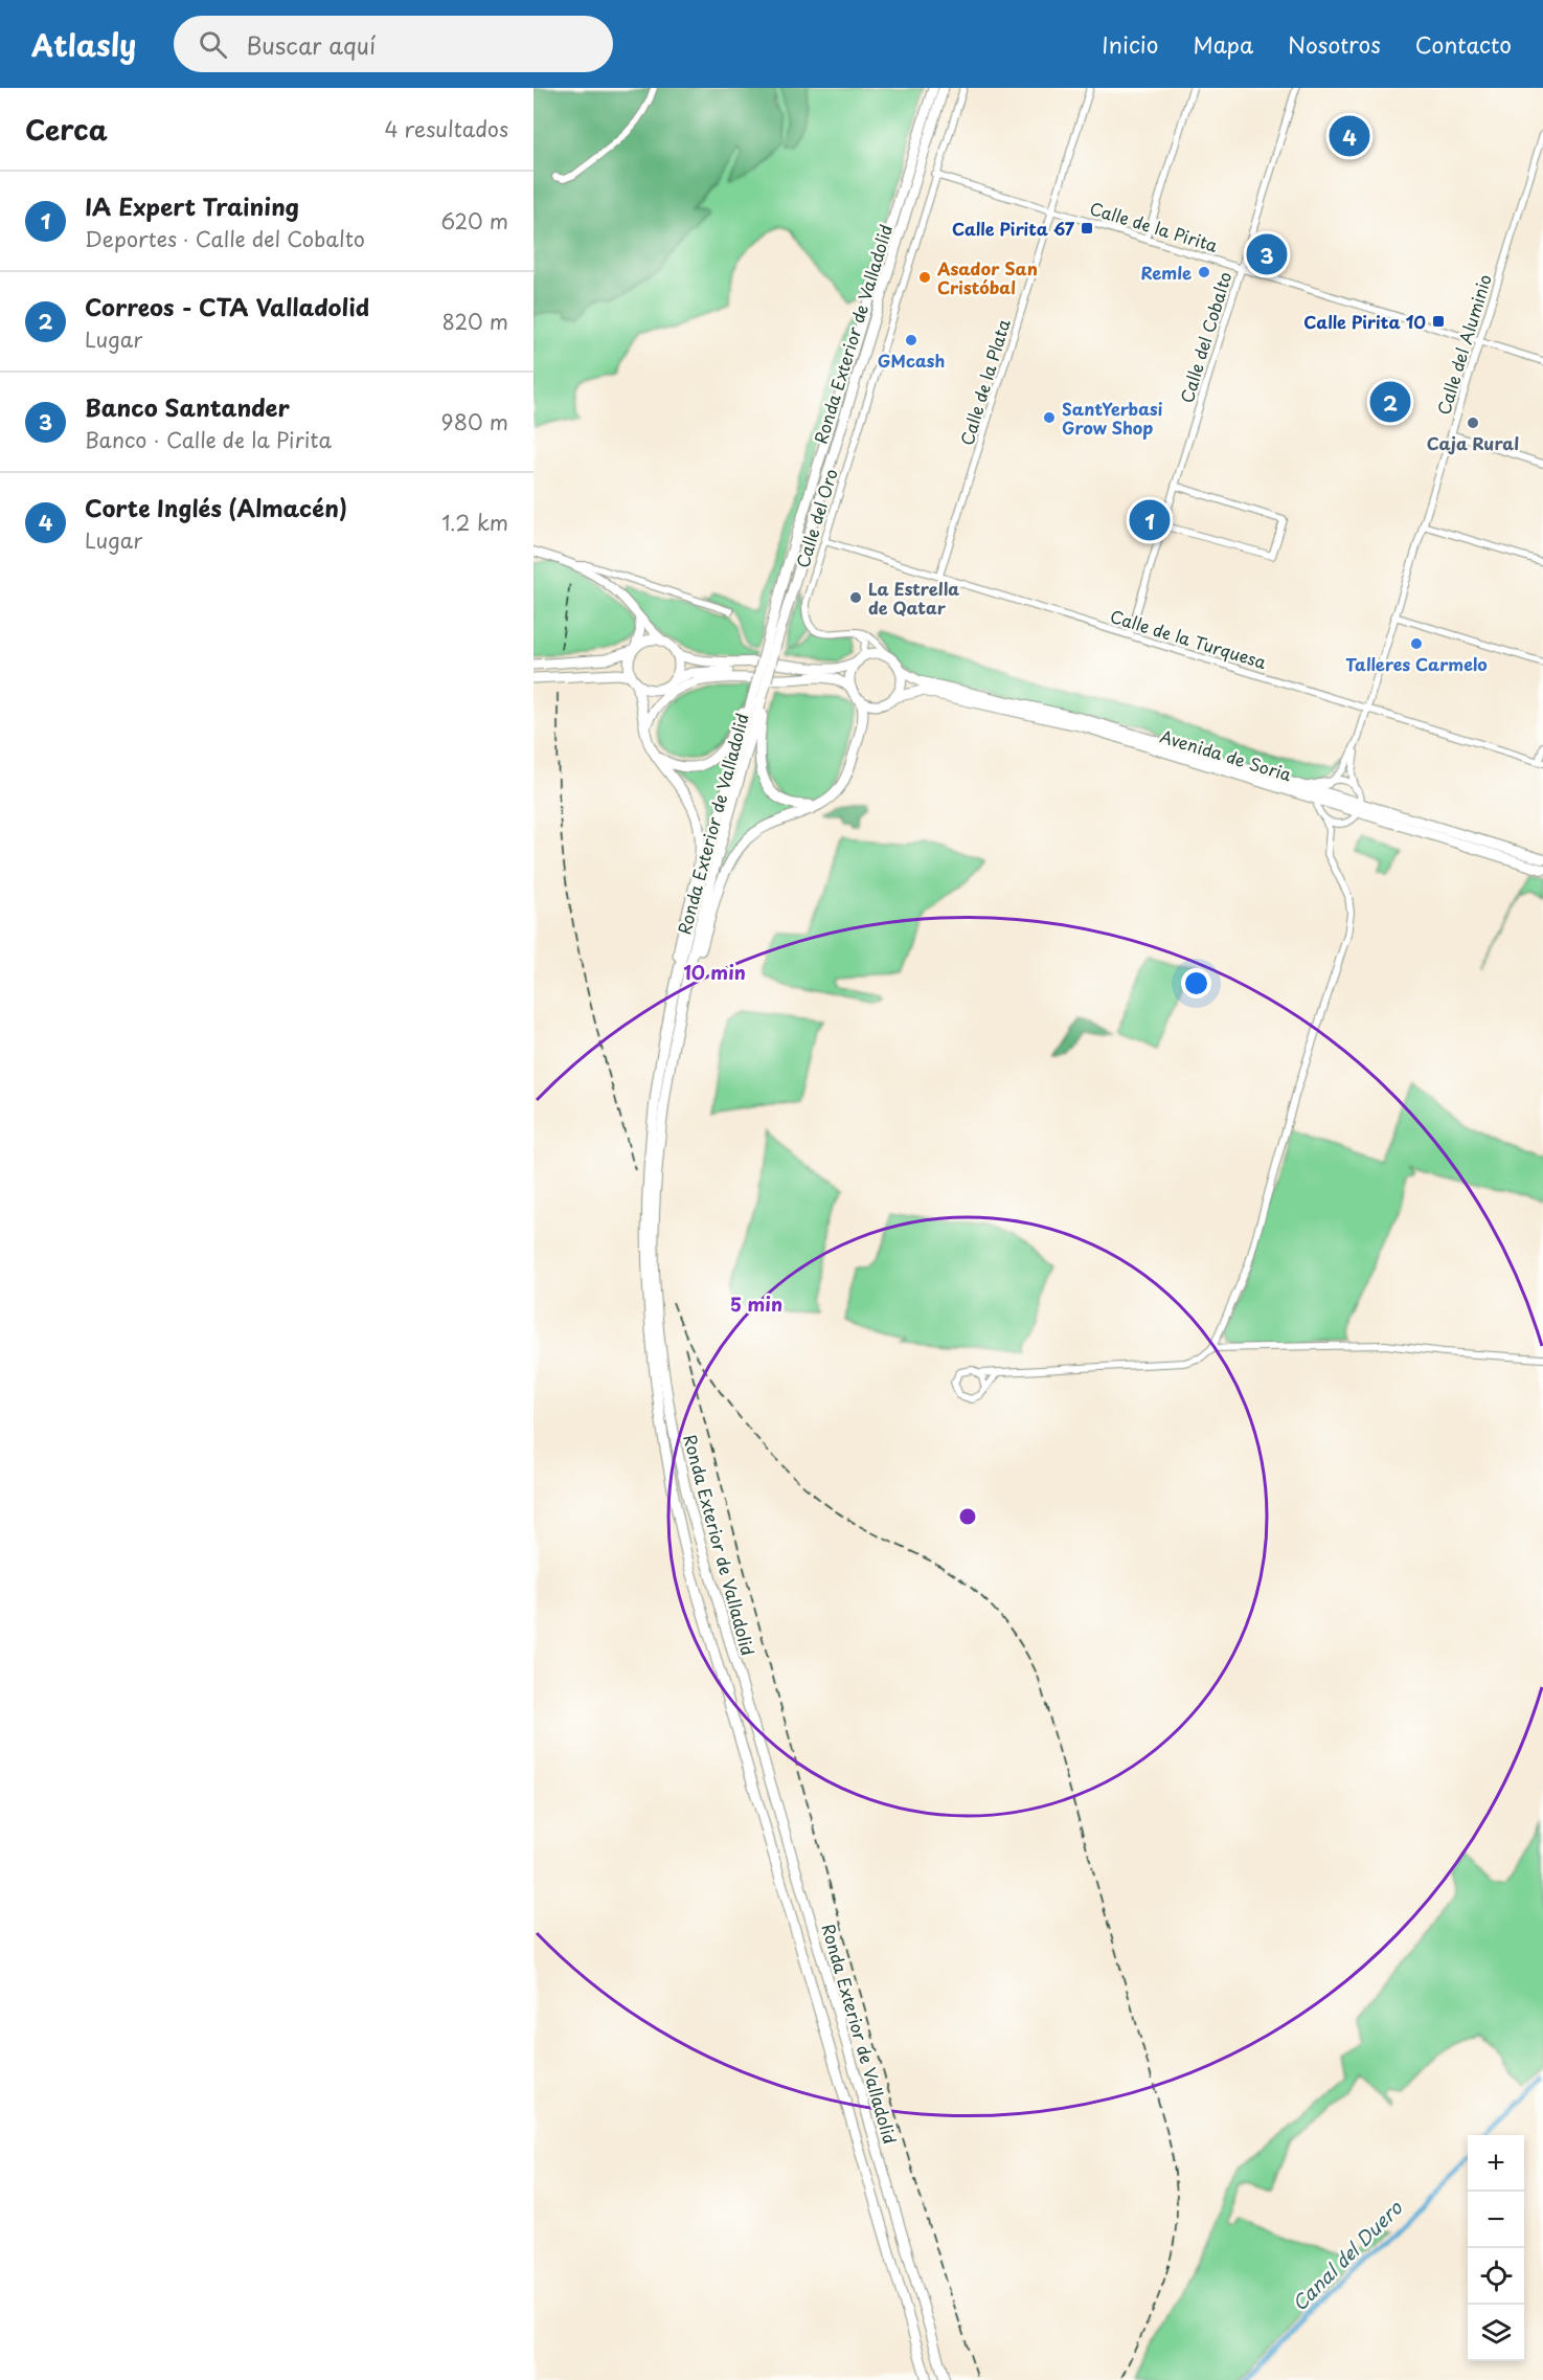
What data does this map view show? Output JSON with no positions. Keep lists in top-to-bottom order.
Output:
{
  "streets": {
    "highway": ["Ronda Exterior de Valladolid", "Avenida de Soria"],
    "street": [
      "Calle de la Pirita",
      "Calle del Cobalto",
      "Calle del Aluminio",
      "Calle de la Plata",
      "Calle del Oro",
      "Calle de la Turquesa"
    ]
  },
  "crossings": [
    ["Calle de la Pirita", "Calle del Cobalto"],
    ["Calle de la Pirita", "Calle del Aluminio"],
    ["Calle de la Pirita", "Calle de la Plata"],
    ["Calle de la Pirita", "Calle del Oro"],
    ["Calle del Cobalto", "Calle de la Turquesa"],
    ["Calle del Aluminio", "Calle de la Turquesa"],
    ["Calle del Aluminio", "Avenida de Soria"],
    ["Calle de la Plata", "Calle de la Turquesa"],
    ["Calle del Oro", "Calle de la Turquesa"]
  ],
  "water": ["Canal del Duero"],
  "places": {
    "transit": ["Calle Pirita 67", "Calle Pirita 10"],
    "other": [
      "Remle",
      "Asador San Cristóbal",
      "GMcash",
      "SantYerbasi Grow Shop",
      "Caja Rural",
      "La Estrella de Qatar",
      "Talleres Carmelo"
    ]
  },
  "page": {
    "header": "Atlasly",
    "search": "Buscar aquí",
    "nav": [
      "Inicio",
      "Mapa",
      "Nosotros",
      "Contacto"
    ],
    "heading": ["Cerca", "4 resultados"],
    "pins": [
      "4",
      "3",
      "2",
      "1"
    ],
    "list": [
      {
        "mark": "1",
        "name": "IA Expert Training",
        "note": "Deportes · Calle del Cobalto",
        "value": "620 m"
      },
      {
        "mark": "2",
        "name": "Correos - CTA Valladolid",
        "note": "Lugar",
        "value": "820 m"
      },
      {
        "mark": "3",
        "name": "Banco Santander",
        "note": "Banco · Calle de la Pirita",
        "value": "980 m"
      },
      {
        "mark": "4",
        "name": "Corte Inglés (Almacén)",
        "note": "Lugar",
        "value": "1.2 km"
      }
    ],
    "map_buttons": ["+", "−"]
  },
  "rings": ["10 min", "5 min"]
}
